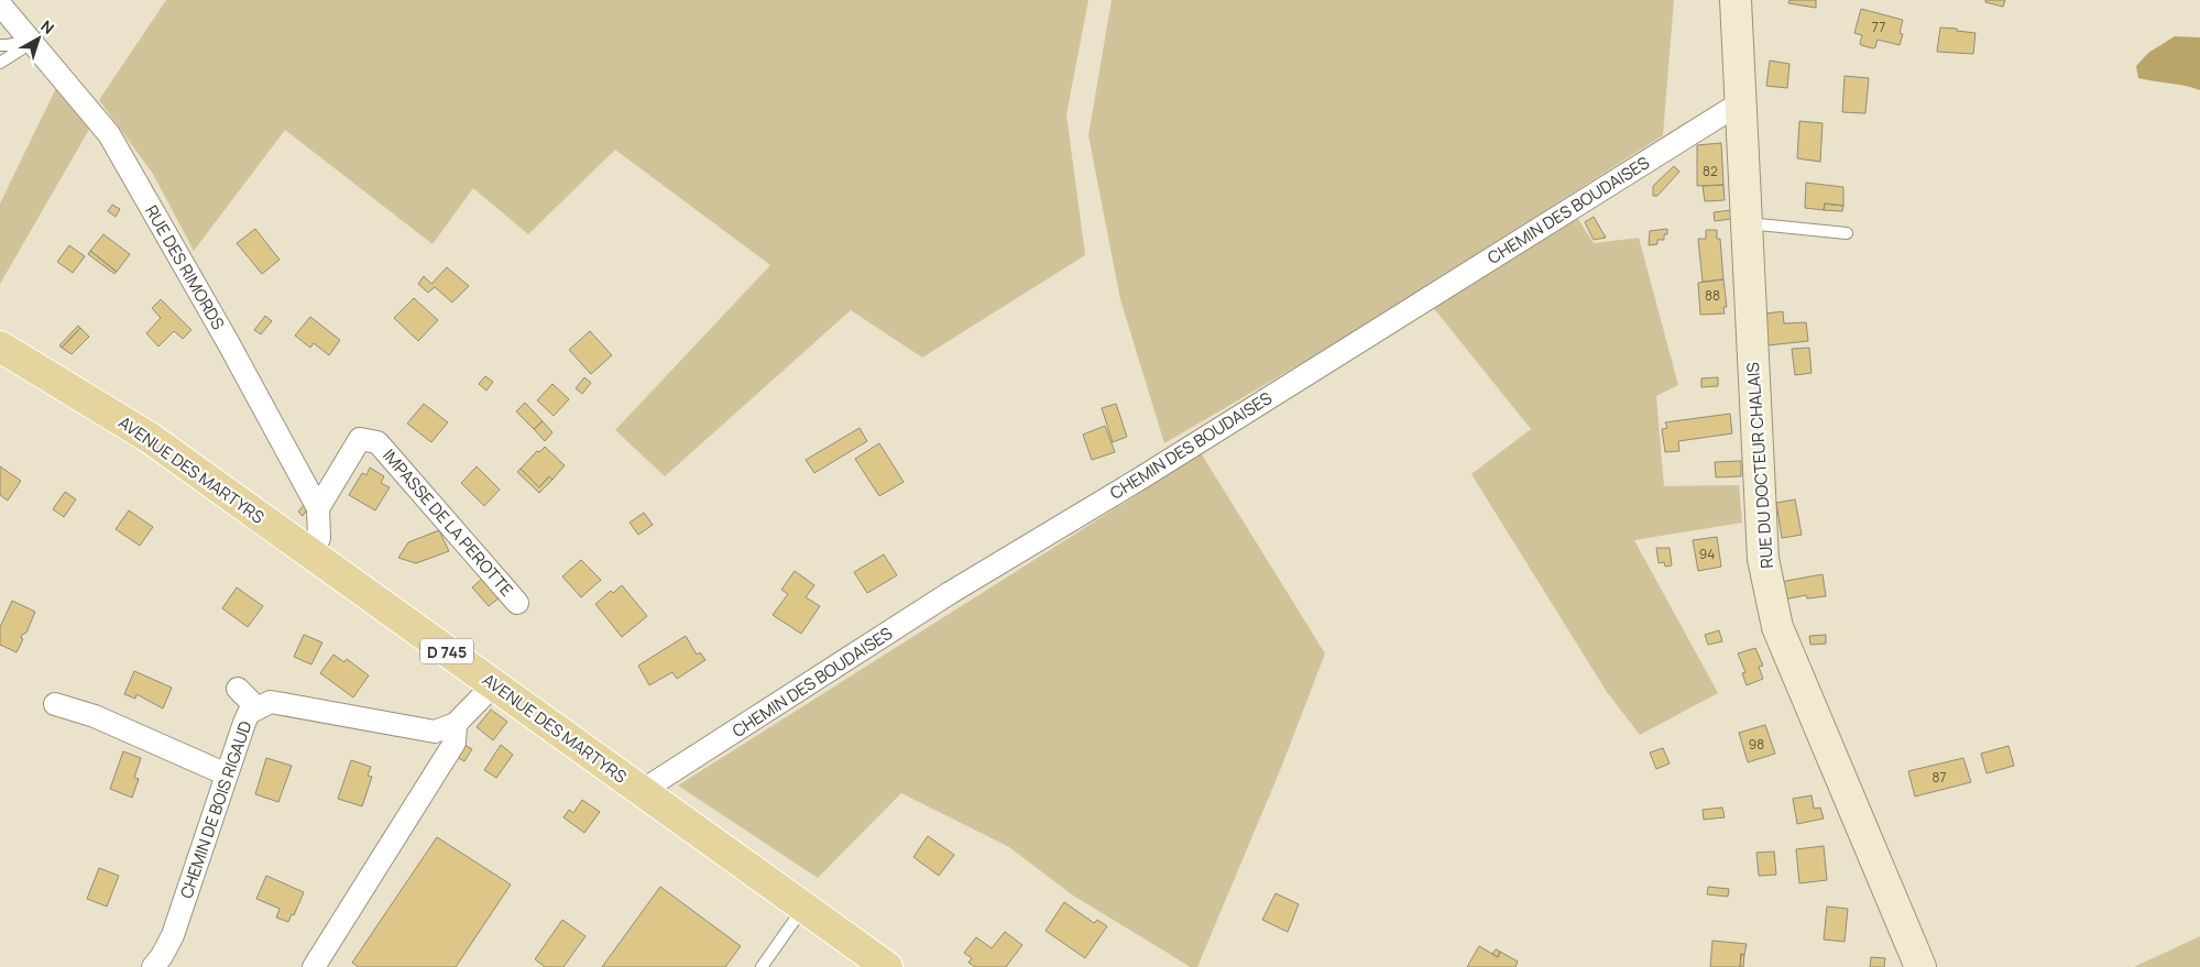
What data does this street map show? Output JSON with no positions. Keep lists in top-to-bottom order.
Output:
{
  "streets": {
    "main road": ["RUE DU DOCTEUR CHALAIS", "AVENUE DES MARTYRS", "D 745"],
    "street": [
      "CHEMIN DES BOUDAISES",
      "RUE DES RIMORDS",
      "IMPASSE DE LA PEROTTE",
      "CHEMIN DE BOIS RIGAUD"
    ]
  },
  "crossings": [
    ["CHEMIN DES BOUDAISES", "RUE DU DOCTEUR CHALAIS"],
    ["CHEMIN DES BOUDAISES", "AVENUE DES MARTYRS"],
    ["RUE DES RIMORDS", "AVENUE DES MARTYRS"],
    ["RUE DES RIMORDS", "IMPASSE DE LA PEROTTE"]
  ],
  "house_numbers": [
    "77",
    "82",
    "88",
    "94",
    "98",
    "87"
  ],
  "north": "top right"
}
